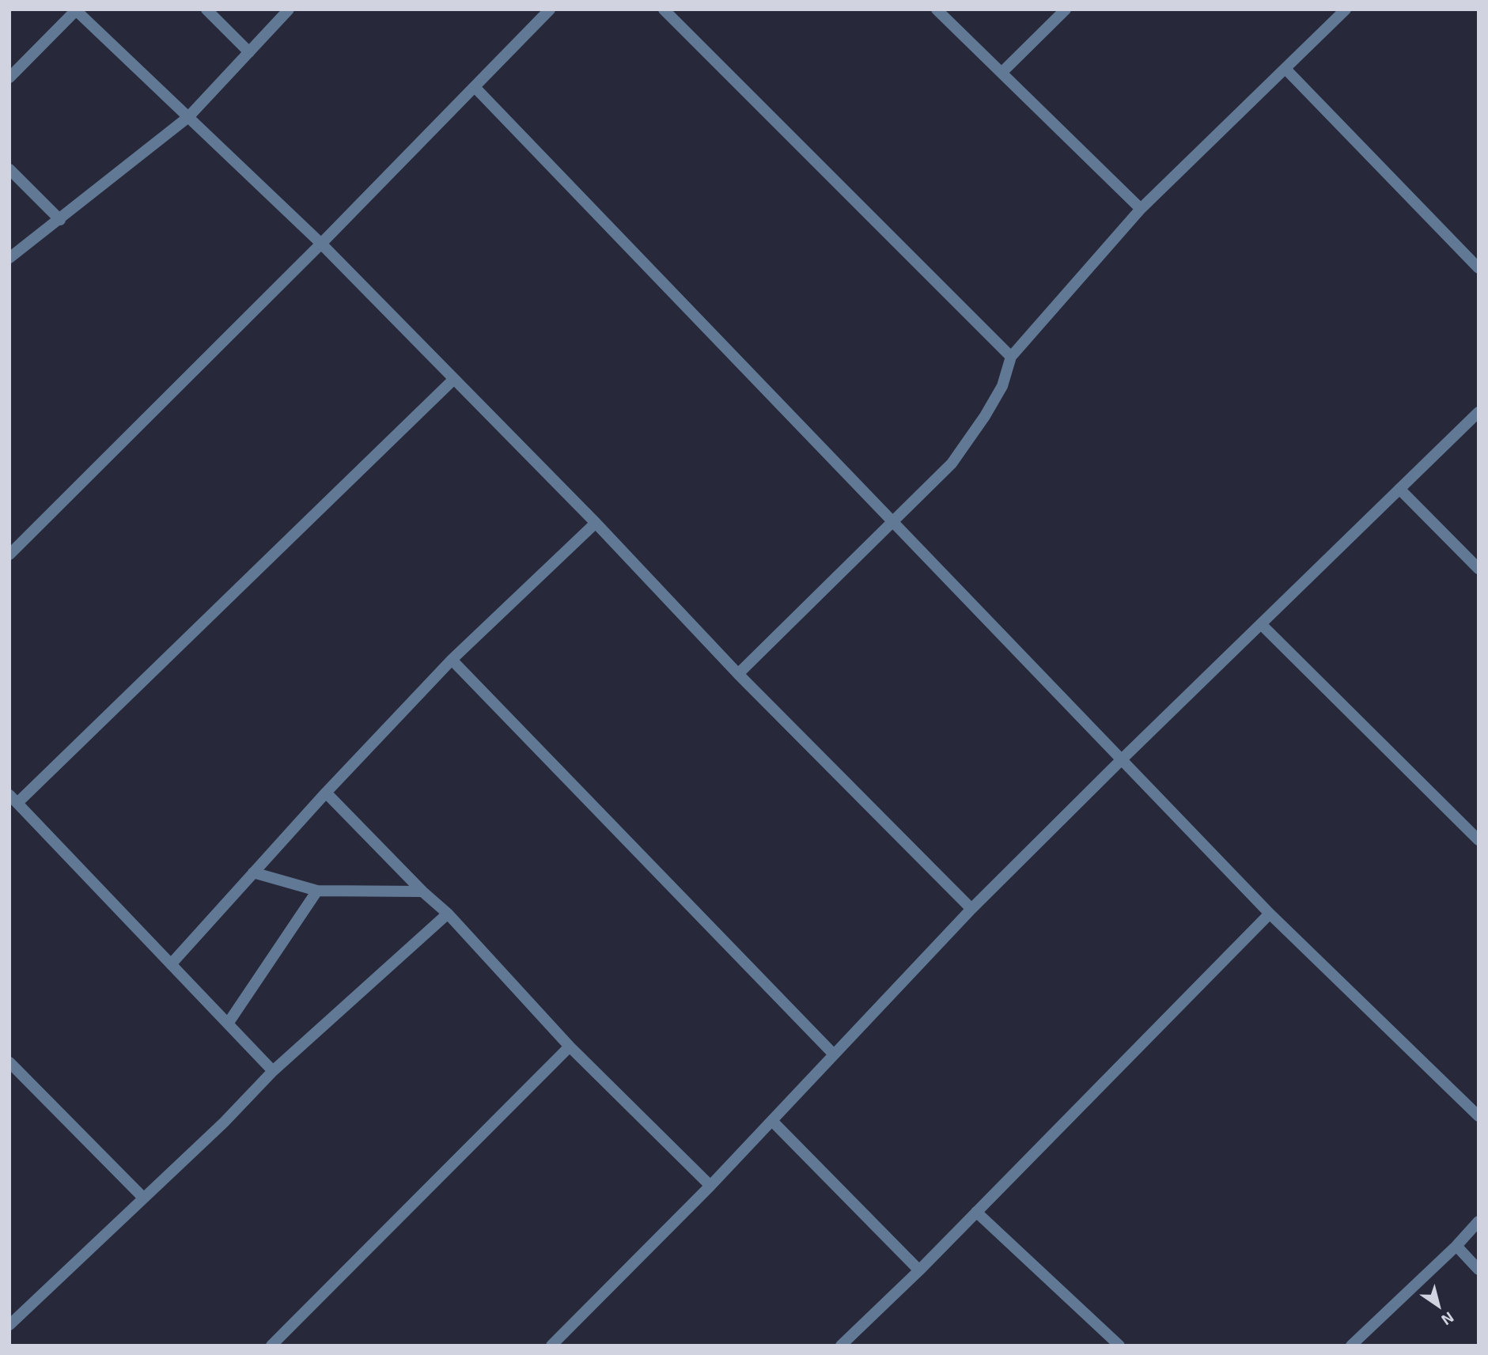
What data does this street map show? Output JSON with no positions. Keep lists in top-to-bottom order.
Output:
{
  "north": "bottom right"
}
